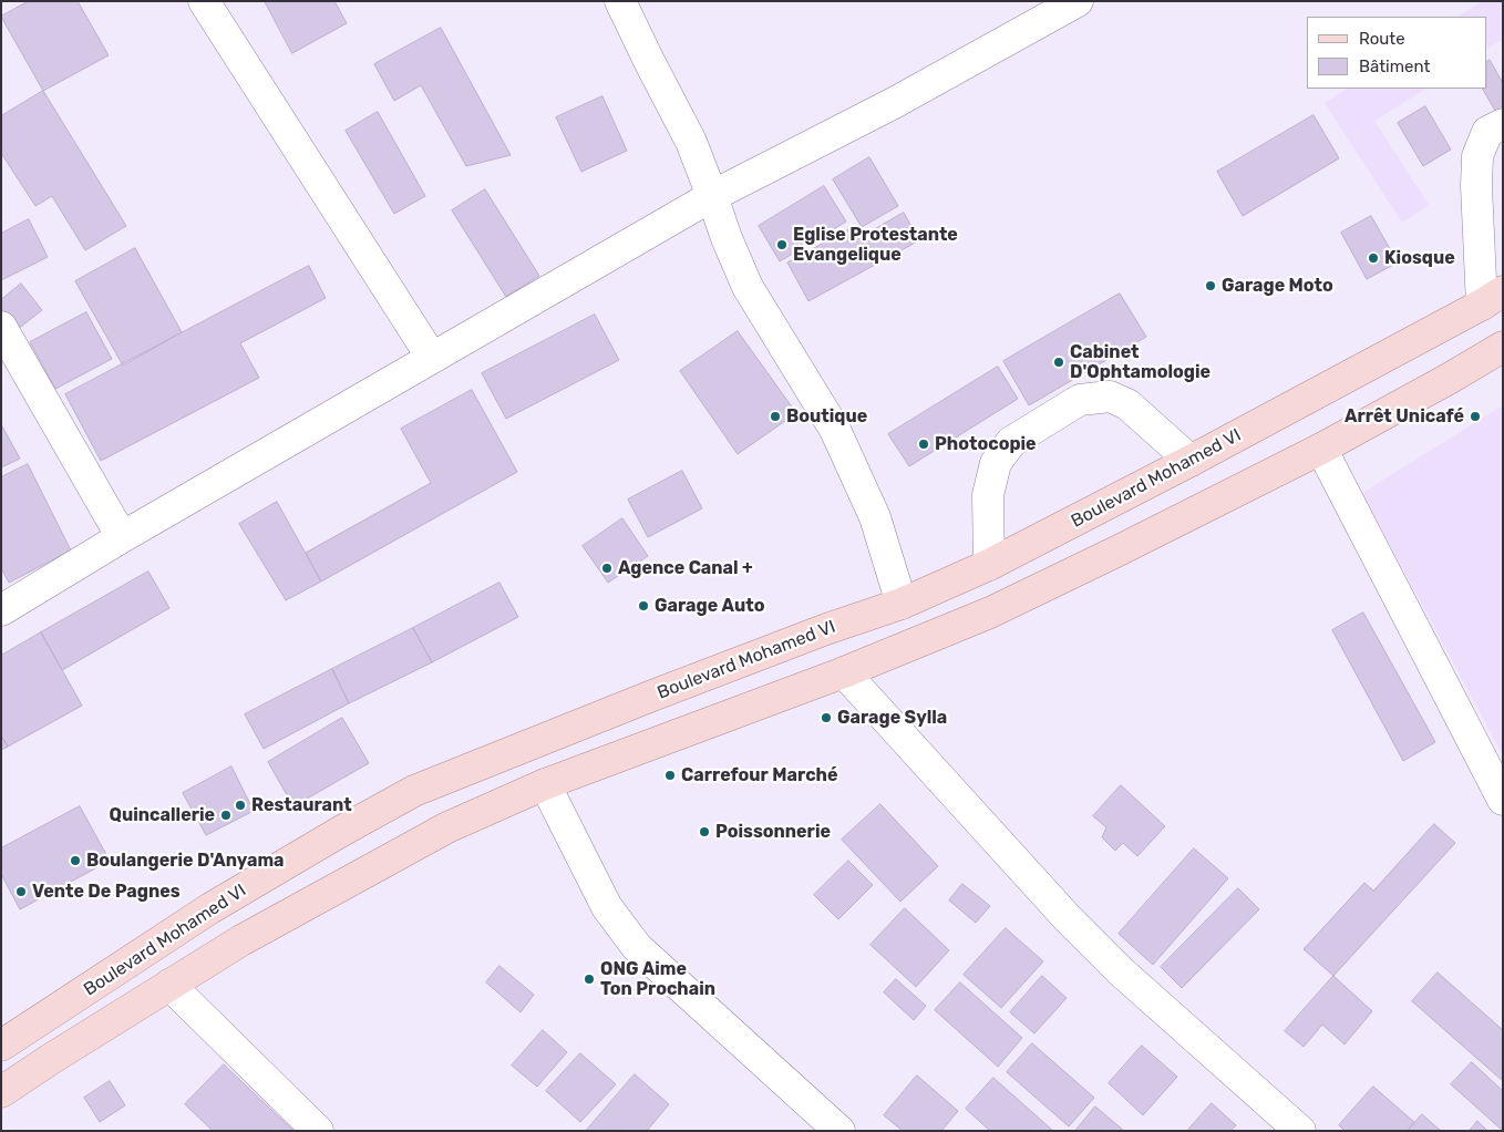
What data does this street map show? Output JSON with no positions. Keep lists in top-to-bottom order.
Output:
{
  "streets": {
    "main road": ["Boulevard Mohamed VI"]
  },
  "places": [
    "Eglise Protestante Evangelique",
    "Kiosque",
    "Garage Moto",
    "Cabinet D'Ophtamologie",
    "Boutique",
    "Arrêt Unicafé",
    "Photocopie",
    "Agence Canal +",
    "Garage Auto",
    "Garage Sylla",
    "Carrefour Marché",
    "Restaurant",
    "Quincallerie",
    "Poissonnerie",
    "Boulangerie D'Anyama",
    "Vente De Pagnes",
    "ONG Aime Ton Prochain"
  ],
  "legend": ["Route", "Bâtiment"]
}
